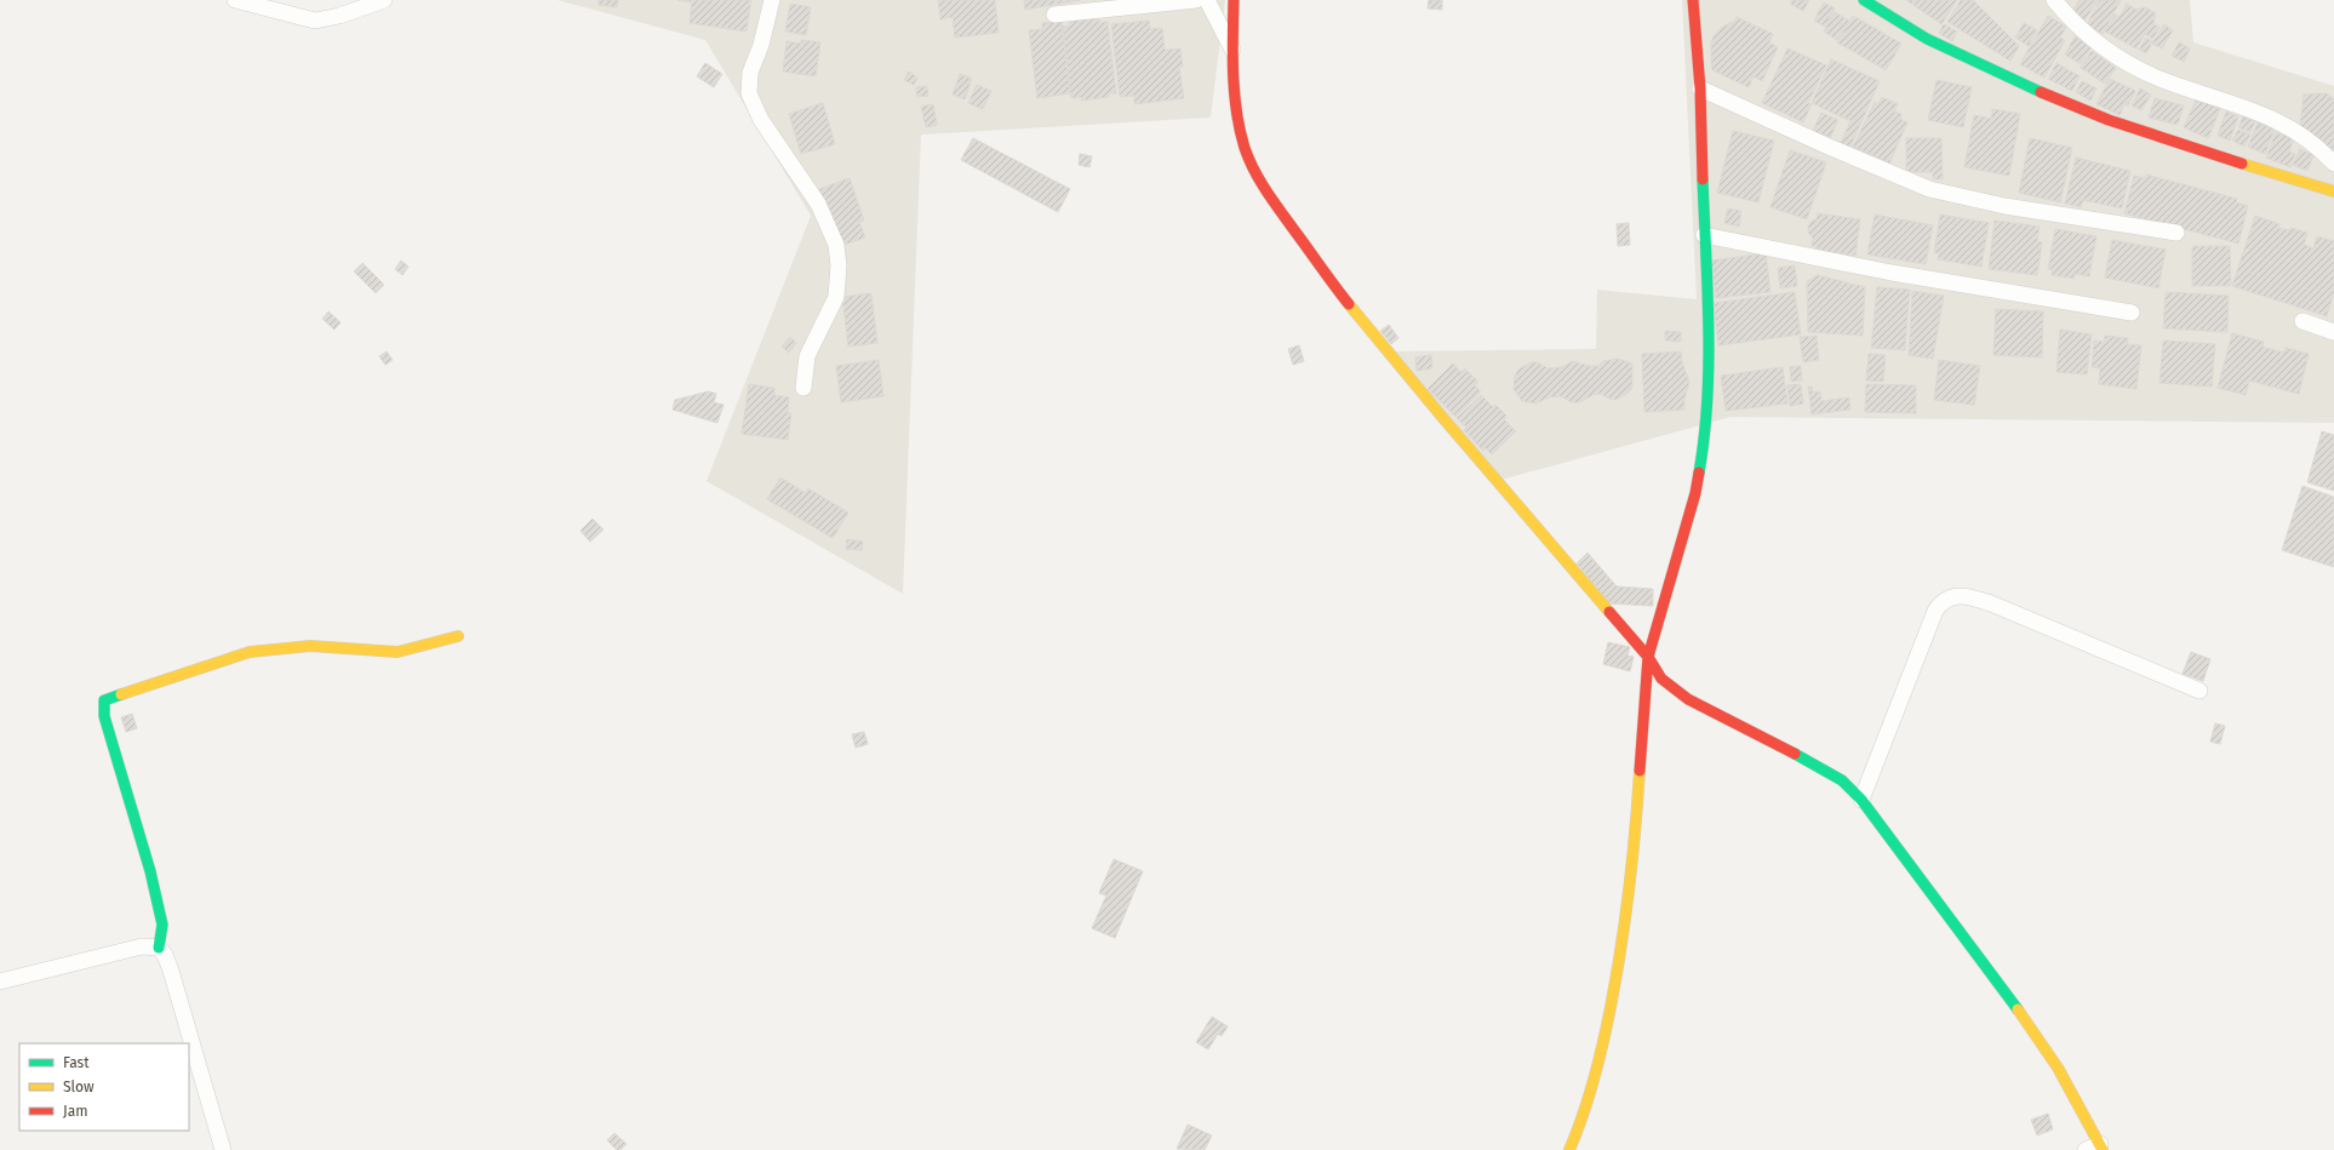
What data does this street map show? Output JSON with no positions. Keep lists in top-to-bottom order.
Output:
{
  "legend": ["Fast", "Slow", "Jam"]
}
